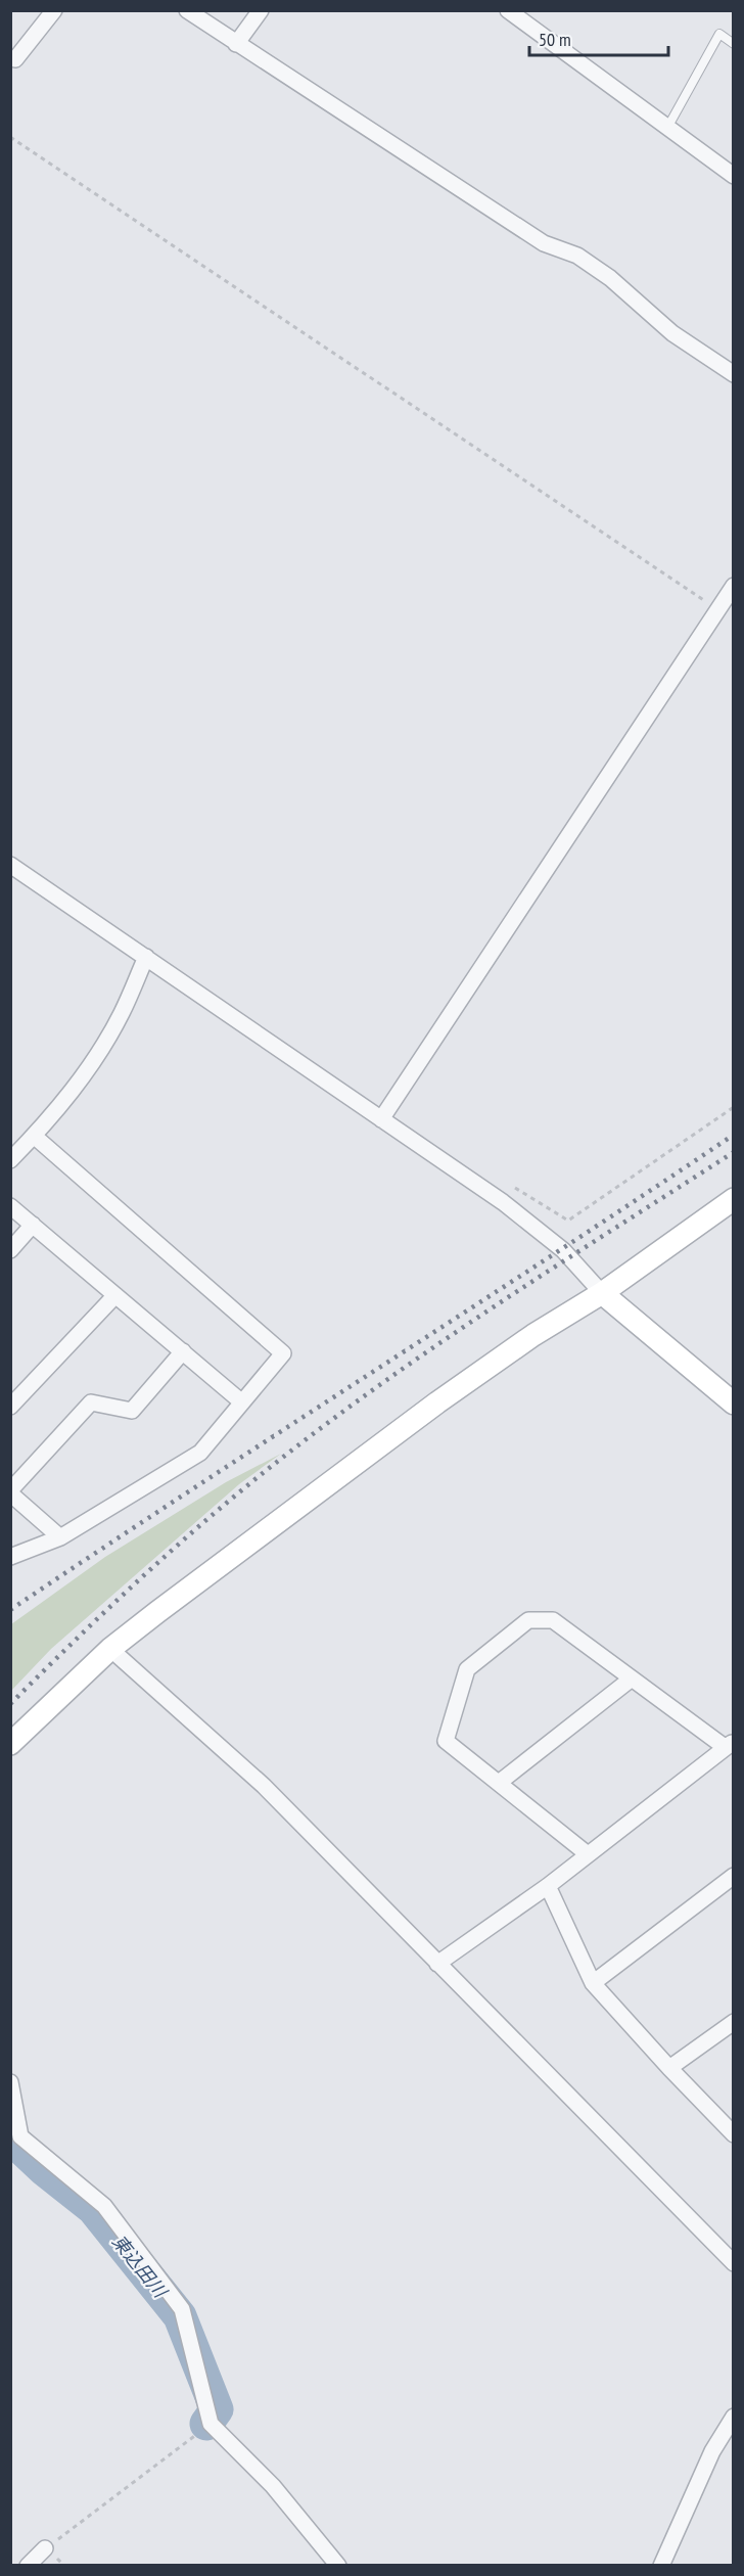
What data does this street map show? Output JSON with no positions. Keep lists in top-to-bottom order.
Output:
{
  "water": ["東込田川"],
  "scale_bar": "50 m"
}
